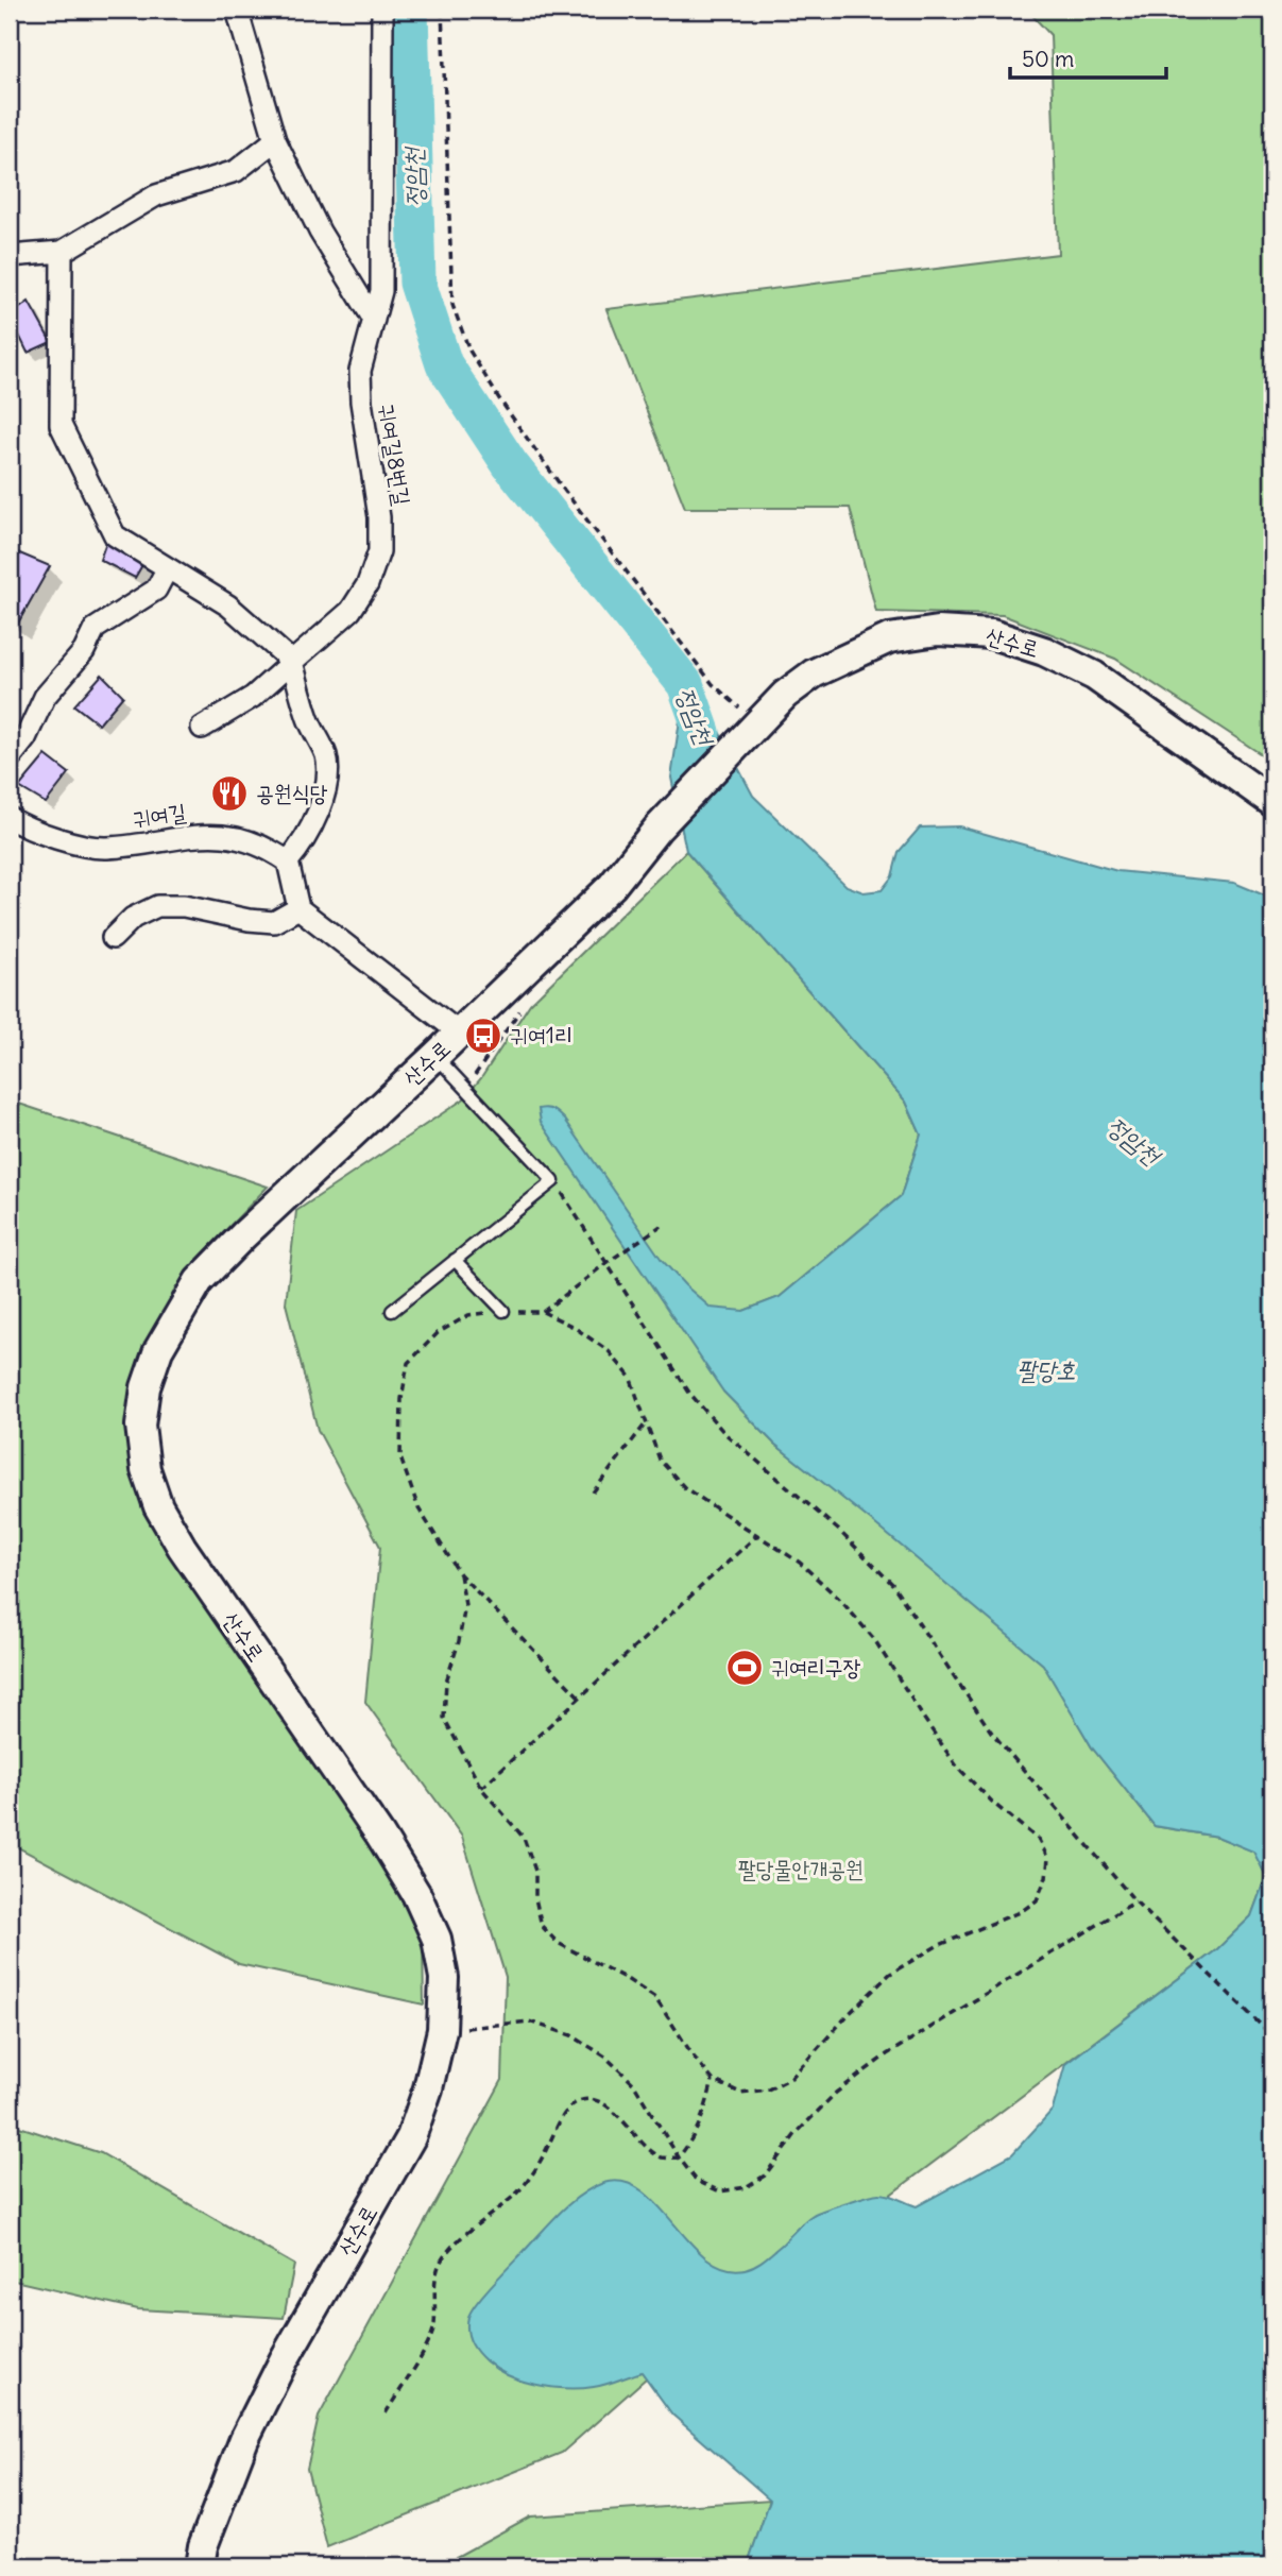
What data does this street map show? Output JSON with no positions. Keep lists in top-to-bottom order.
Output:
{
  "streets": {
    "main road": ["산수로"],
    "street": ["귀여길8번길", "귀여길"]
  },
  "water": ["정암천", "팔당호"],
  "parks": ["팔당물안개공원"],
  "places": {
    "restaurant": ["공원식당"],
    "bus stop": ["귀여1리"],
    "sports": ["귀여리구장"]
  },
  "scale_bar": "50 m"
}
